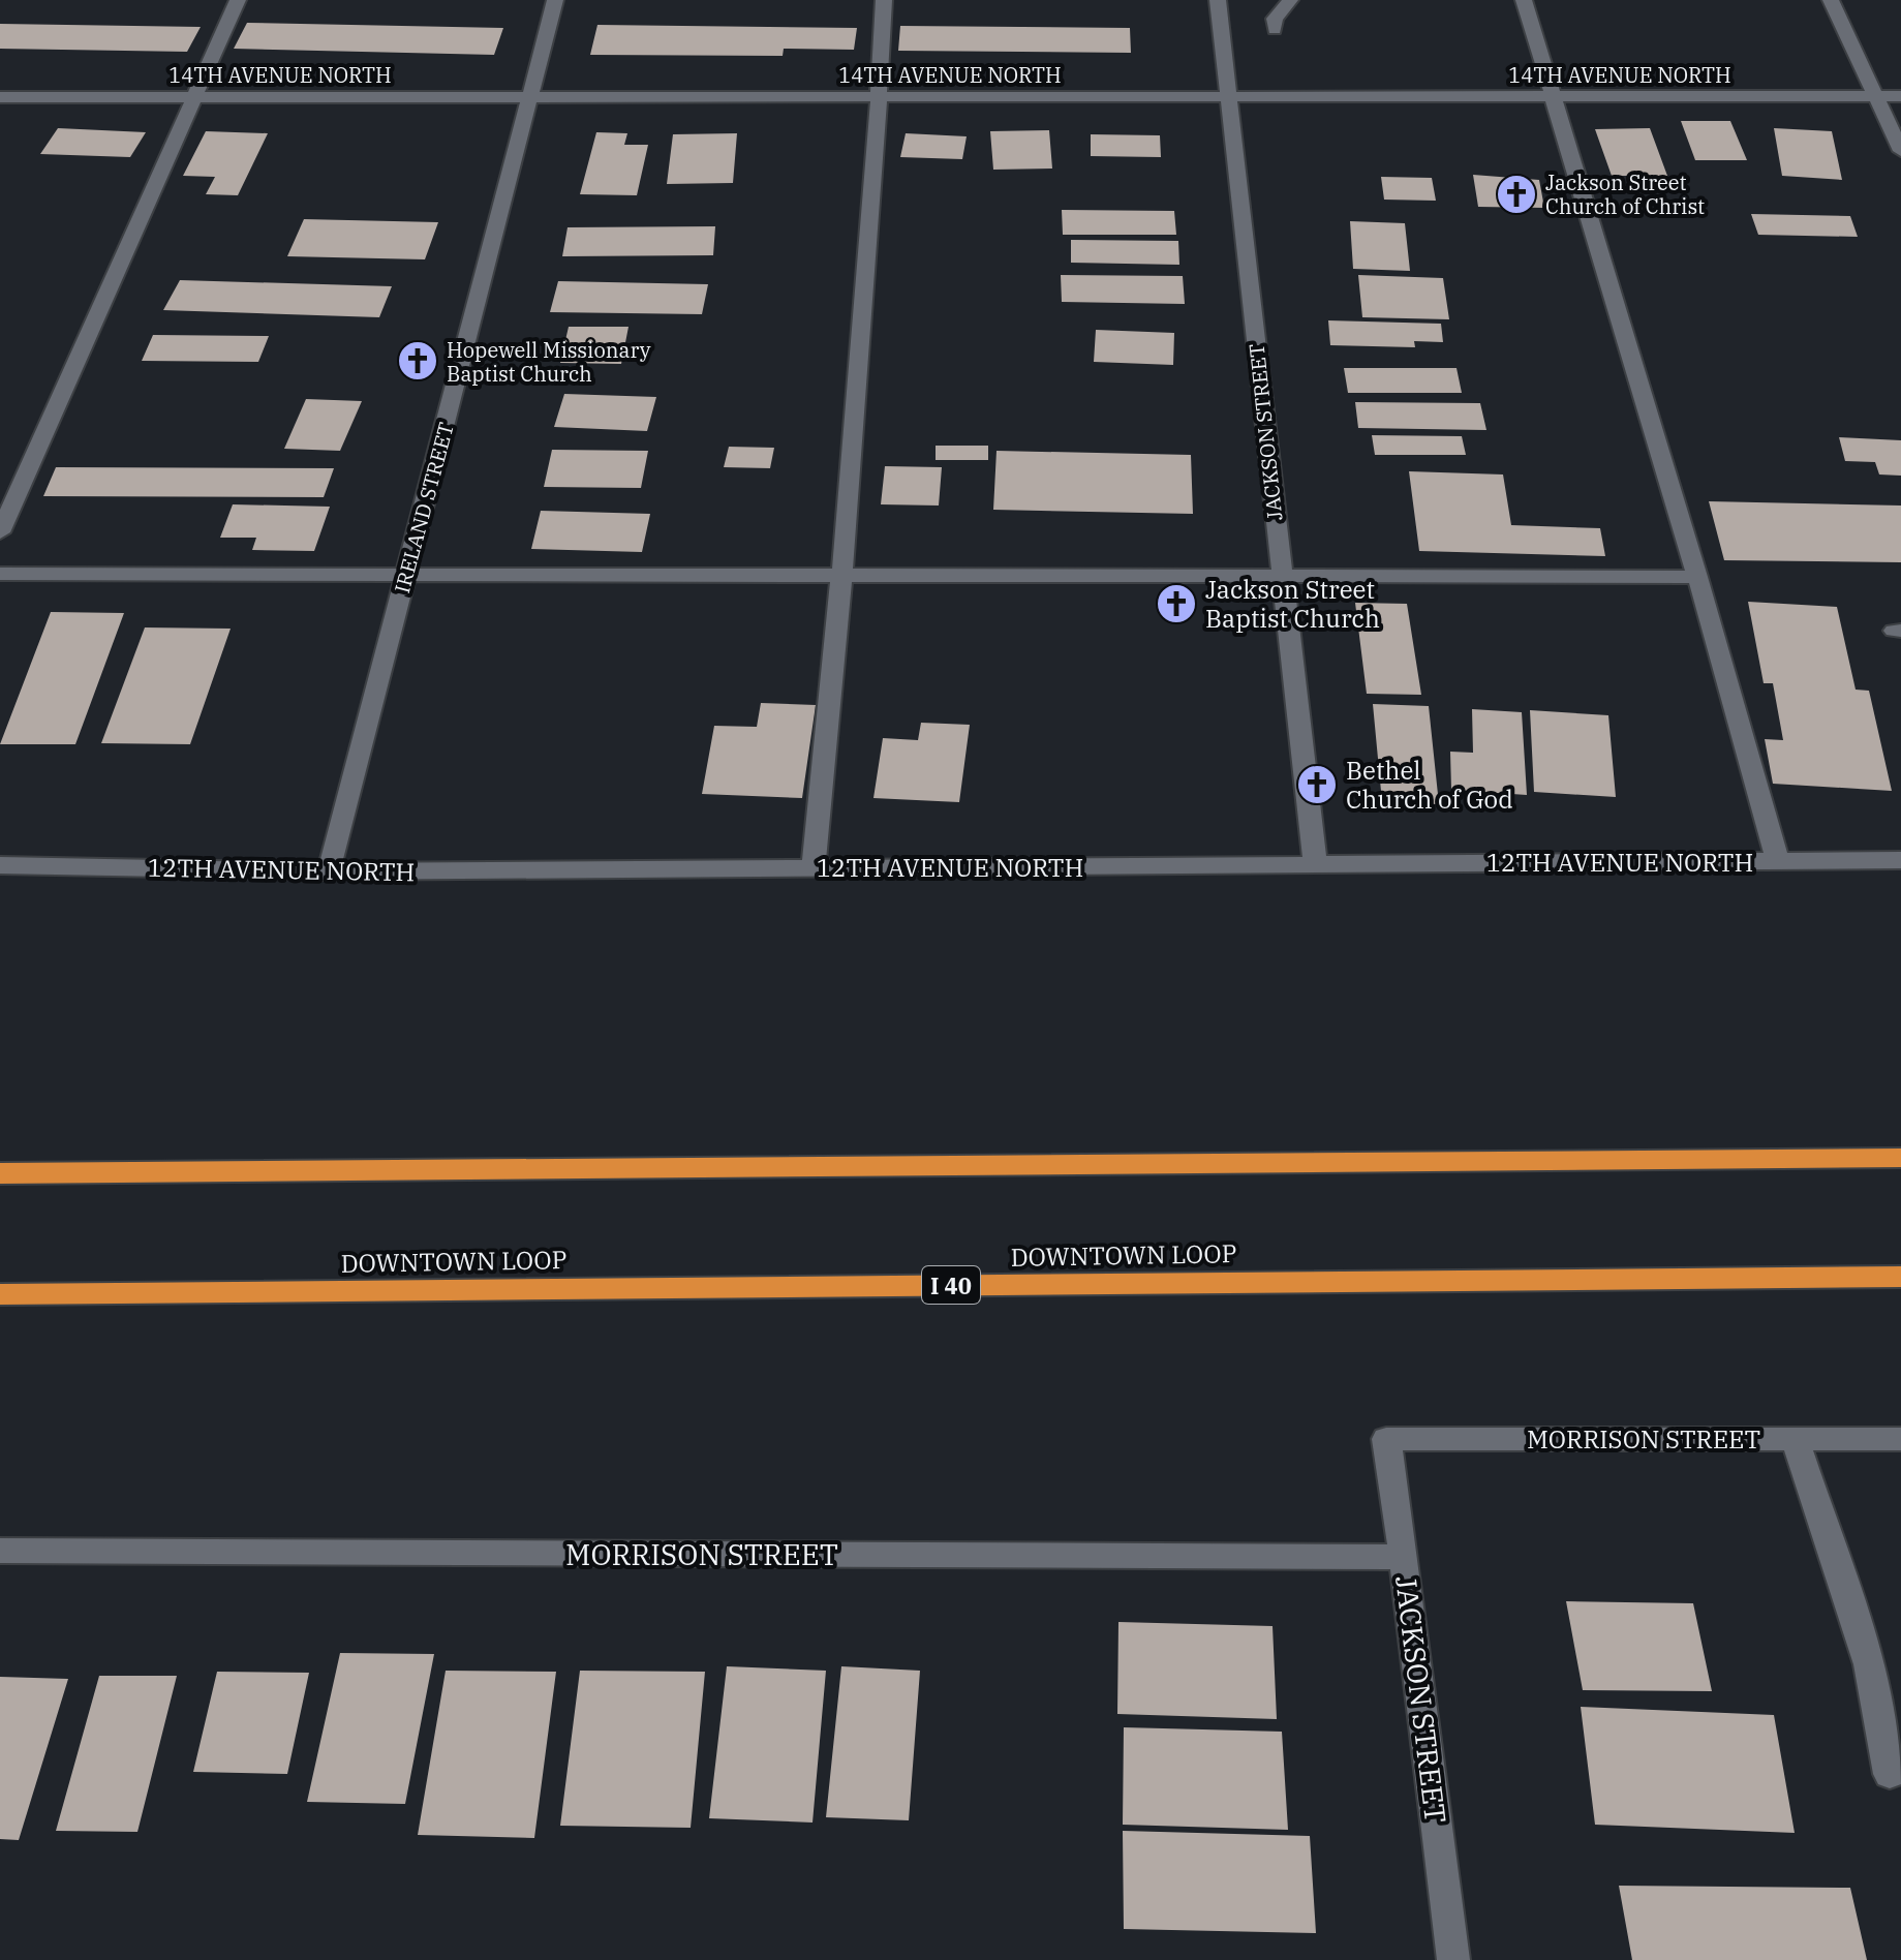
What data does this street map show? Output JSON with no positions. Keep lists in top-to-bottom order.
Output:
{
  "streets": {
    "highway": ["DOWNTOWN LOOP", "I 40"],
    "street": [
      "14TH AVENUE NORTH",
      "JACKSON STREET",
      "IRELAND STREET",
      "12TH AVENUE NORTH",
      "MORRISON STREET"
    ]
  },
  "crossings": [
    ["14TH AVENUE NORTH", "JACKSON STREET"],
    ["14TH AVENUE NORTH", "IRELAND STREET"],
    ["JACKSON STREET", "12TH AVENUE NORTH"],
    ["JACKSON STREET", "MORRISON STREET"],
    ["IRELAND STREET", "12TH AVENUE NORTH"]
  ],
  "places": {
    "church": [
      "Jackson Street Church of Christ",
      "Hopewell Missionary Baptist Church",
      "Jackson Street Baptist Church",
      "Bethel Church of God"
    ]
  }
}
